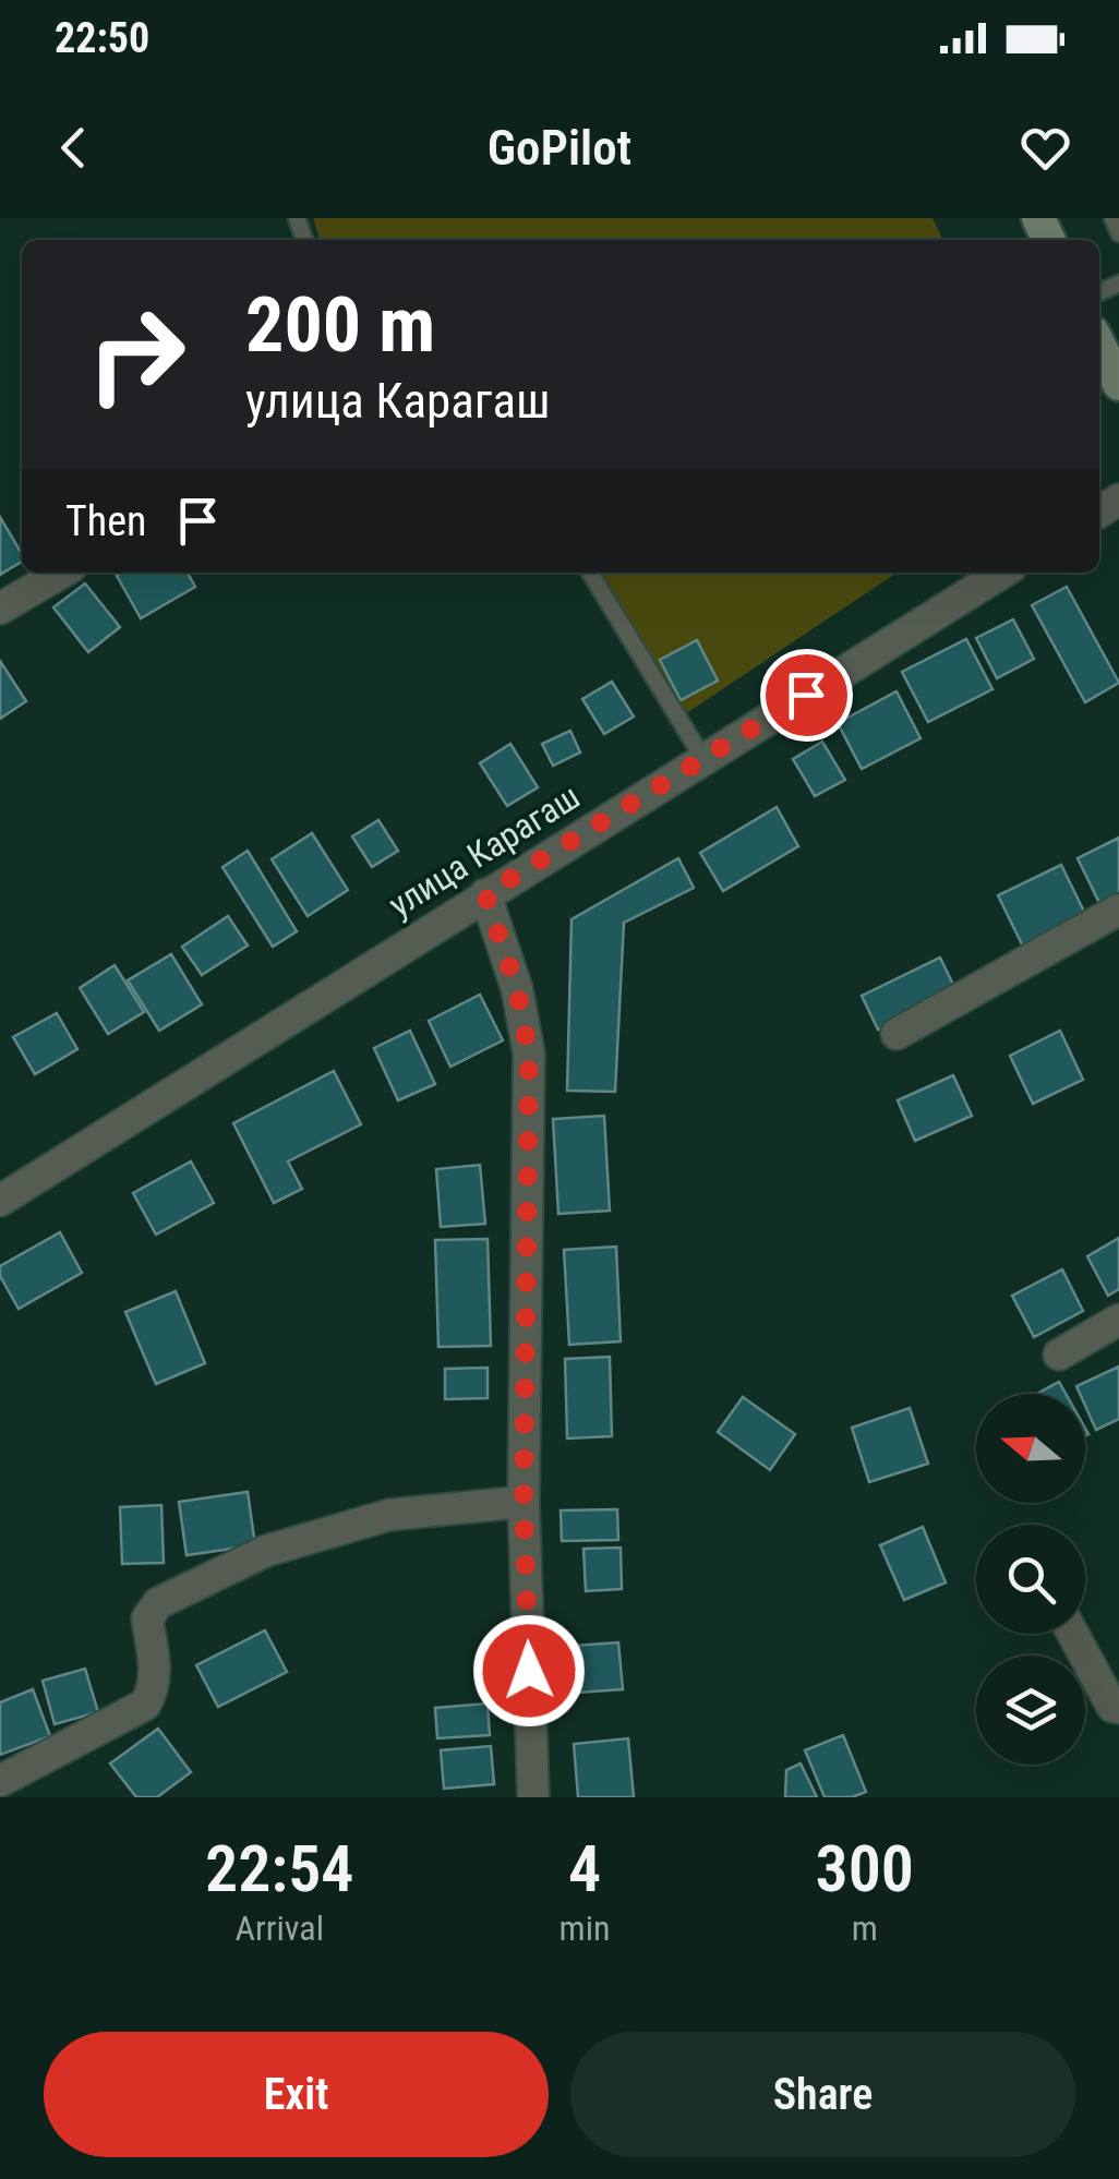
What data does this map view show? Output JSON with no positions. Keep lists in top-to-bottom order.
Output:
{
  "streets": {
    "street": ["улица Карагаш"]
  },
  "north": "left",
  "page": {
    "status": "22:50",
    "header": "GoPilot",
    "turn": ["200 m", "улица Карагаш"],
    "then": "Then",
    "eta": [
      "22:54",
      "Arrival",
      "4",
      "min",
      "300",
      "m"
    ],
    "buttons": ["Exit", "Share"]
  }
}
